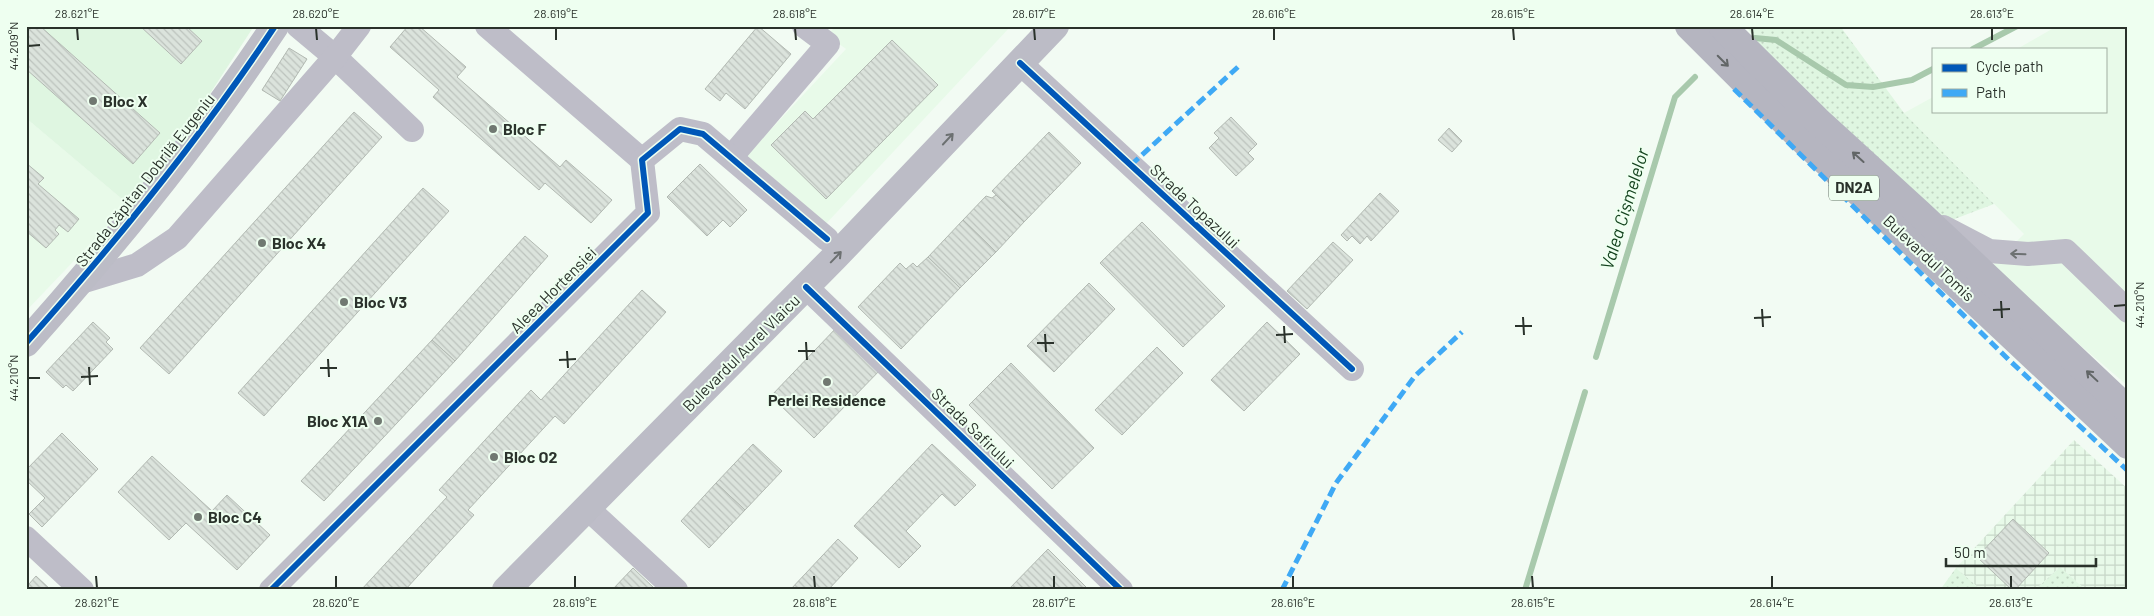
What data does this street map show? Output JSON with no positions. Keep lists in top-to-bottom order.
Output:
{
  "streets": {
    "main road": [
      "Strada Căpitan Dobrilă Eugeniu",
      "DN2A",
      "Bulevardul Tomis",
      "Bulevardul Aurel Vlaicu"
    ],
    "street": ["Strada Topazului", "Aleea Hortensiei", "Strada Safirului"]
  },
  "crossings": [
    ["Strada Topazului", "Bulevardul Aurel Vlaicu"],
    ["Bulevardul Aurel Vlaicu", "Strada Safirului"]
  ],
  "water": ["Valea Cișmelelor"],
  "places": [
    "Bloc X",
    "Bloc F",
    "Bloc X4",
    "Bloc V3",
    "Perlei Residence",
    "Bloc X1A",
    "Bloc O2",
    "Bloc C4"
  ],
  "legend": ["Cycle path", "Path"],
  "scale_bar": "50 m",
  "coordinates": [
    "28.621°E",
    "28.620°E",
    "28.619°E",
    "28.618°E",
    "28.617°E",
    "28.616°E",
    "28.615°E",
    "28.614°E",
    "28.613°E",
    "44.209°N",
    "44.210°N"
  ]
}
